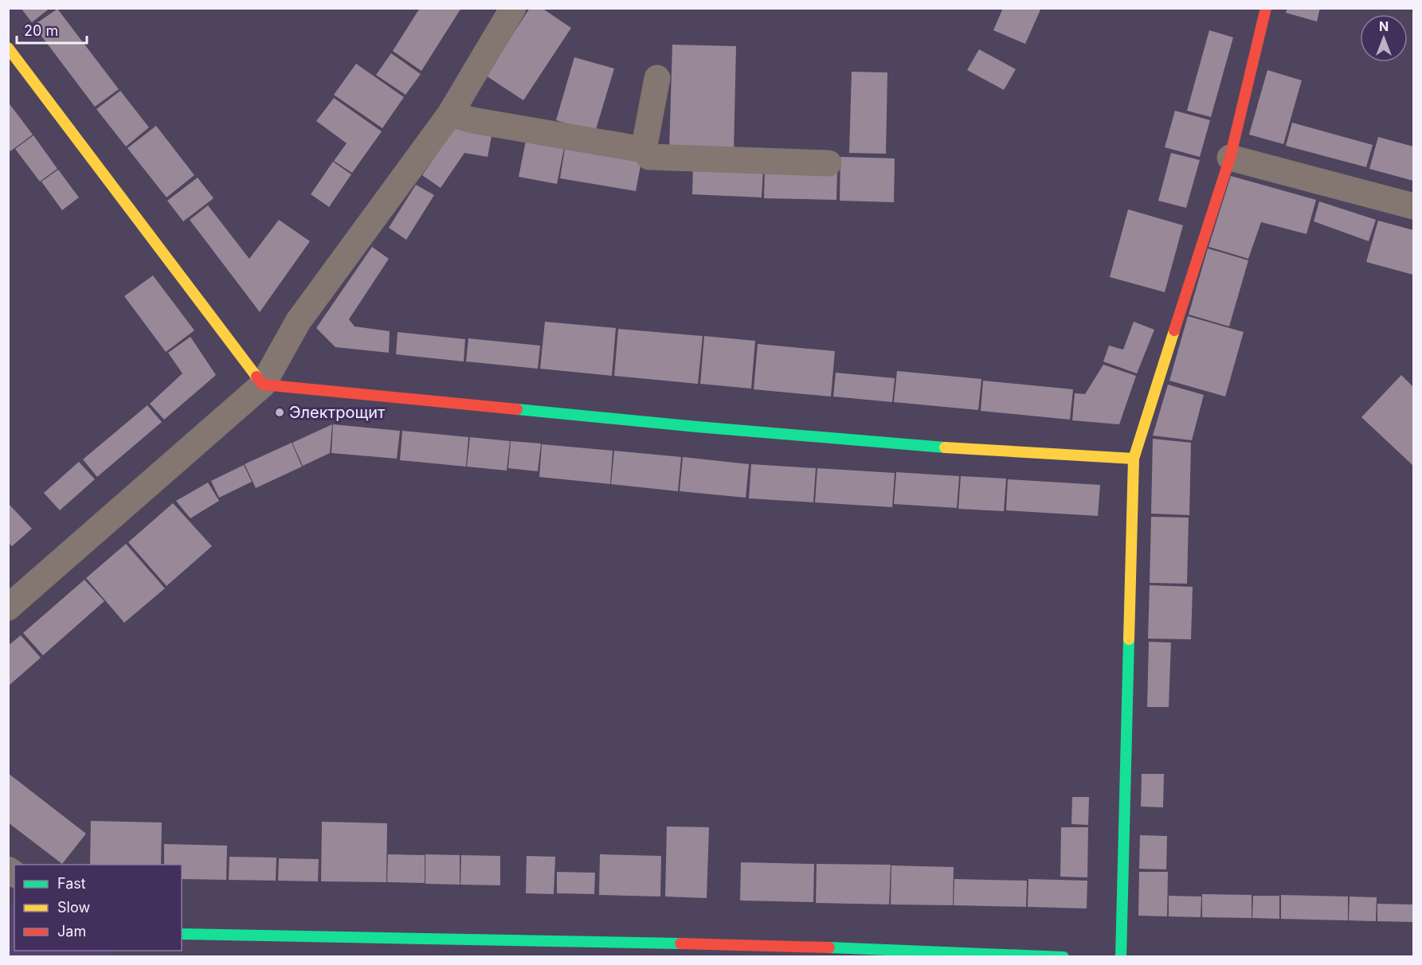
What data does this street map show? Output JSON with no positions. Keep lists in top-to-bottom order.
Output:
{
  "places": ["Электрощит"],
  "legend": ["Fast", "Slow", "Jam"],
  "scale_bar": "20 m",
  "north": "top"
}
